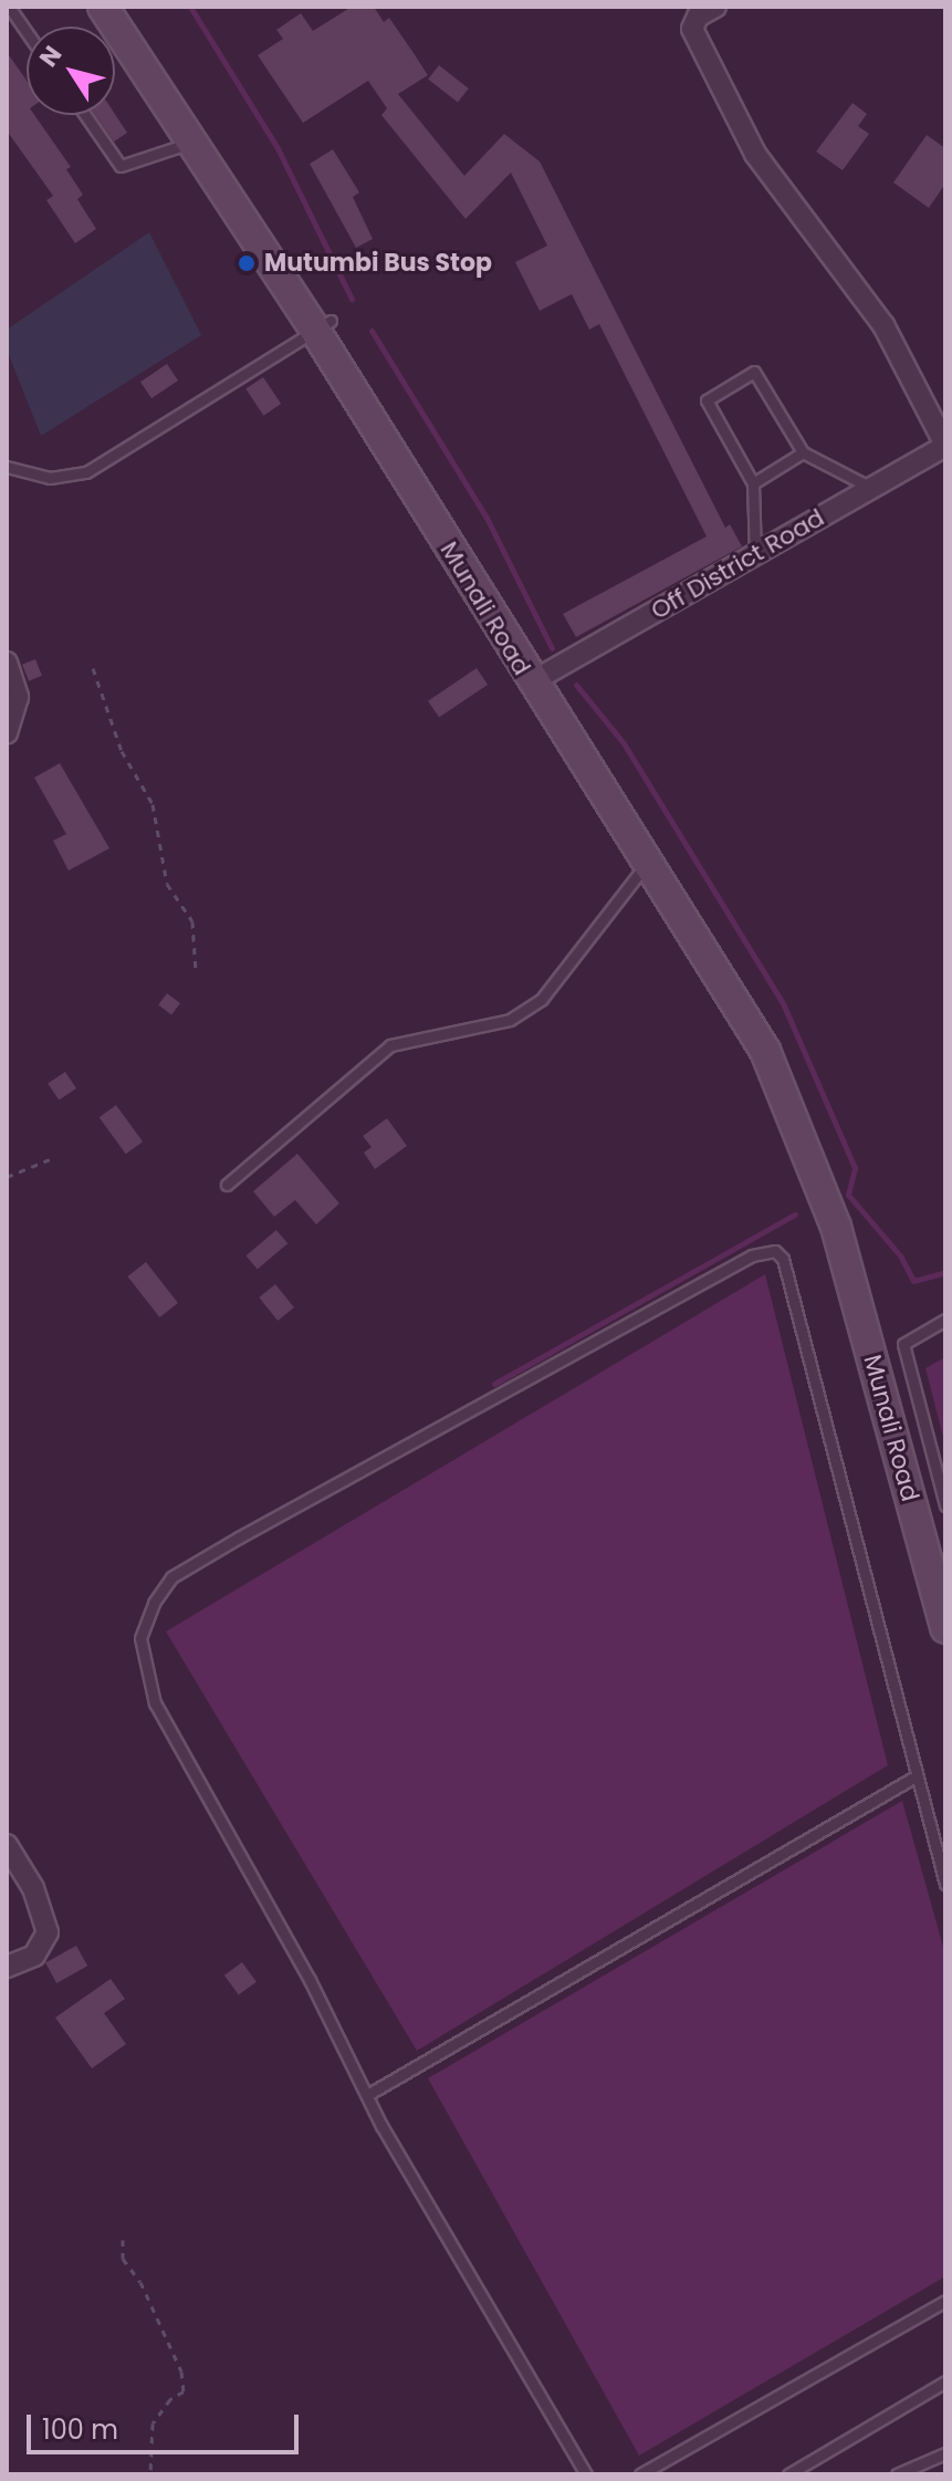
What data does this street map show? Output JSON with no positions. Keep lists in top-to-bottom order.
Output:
{
  "streets": {
    "main road": ["Munali Road"],
    "street": ["Off District Road"]
  },
  "crossings": [
    ["Off District Road", "Munali Road"]
  ],
  "places": ["Mutumbi Bus Stop"],
  "scale_bar": "100 m",
  "north": "top left"
}
